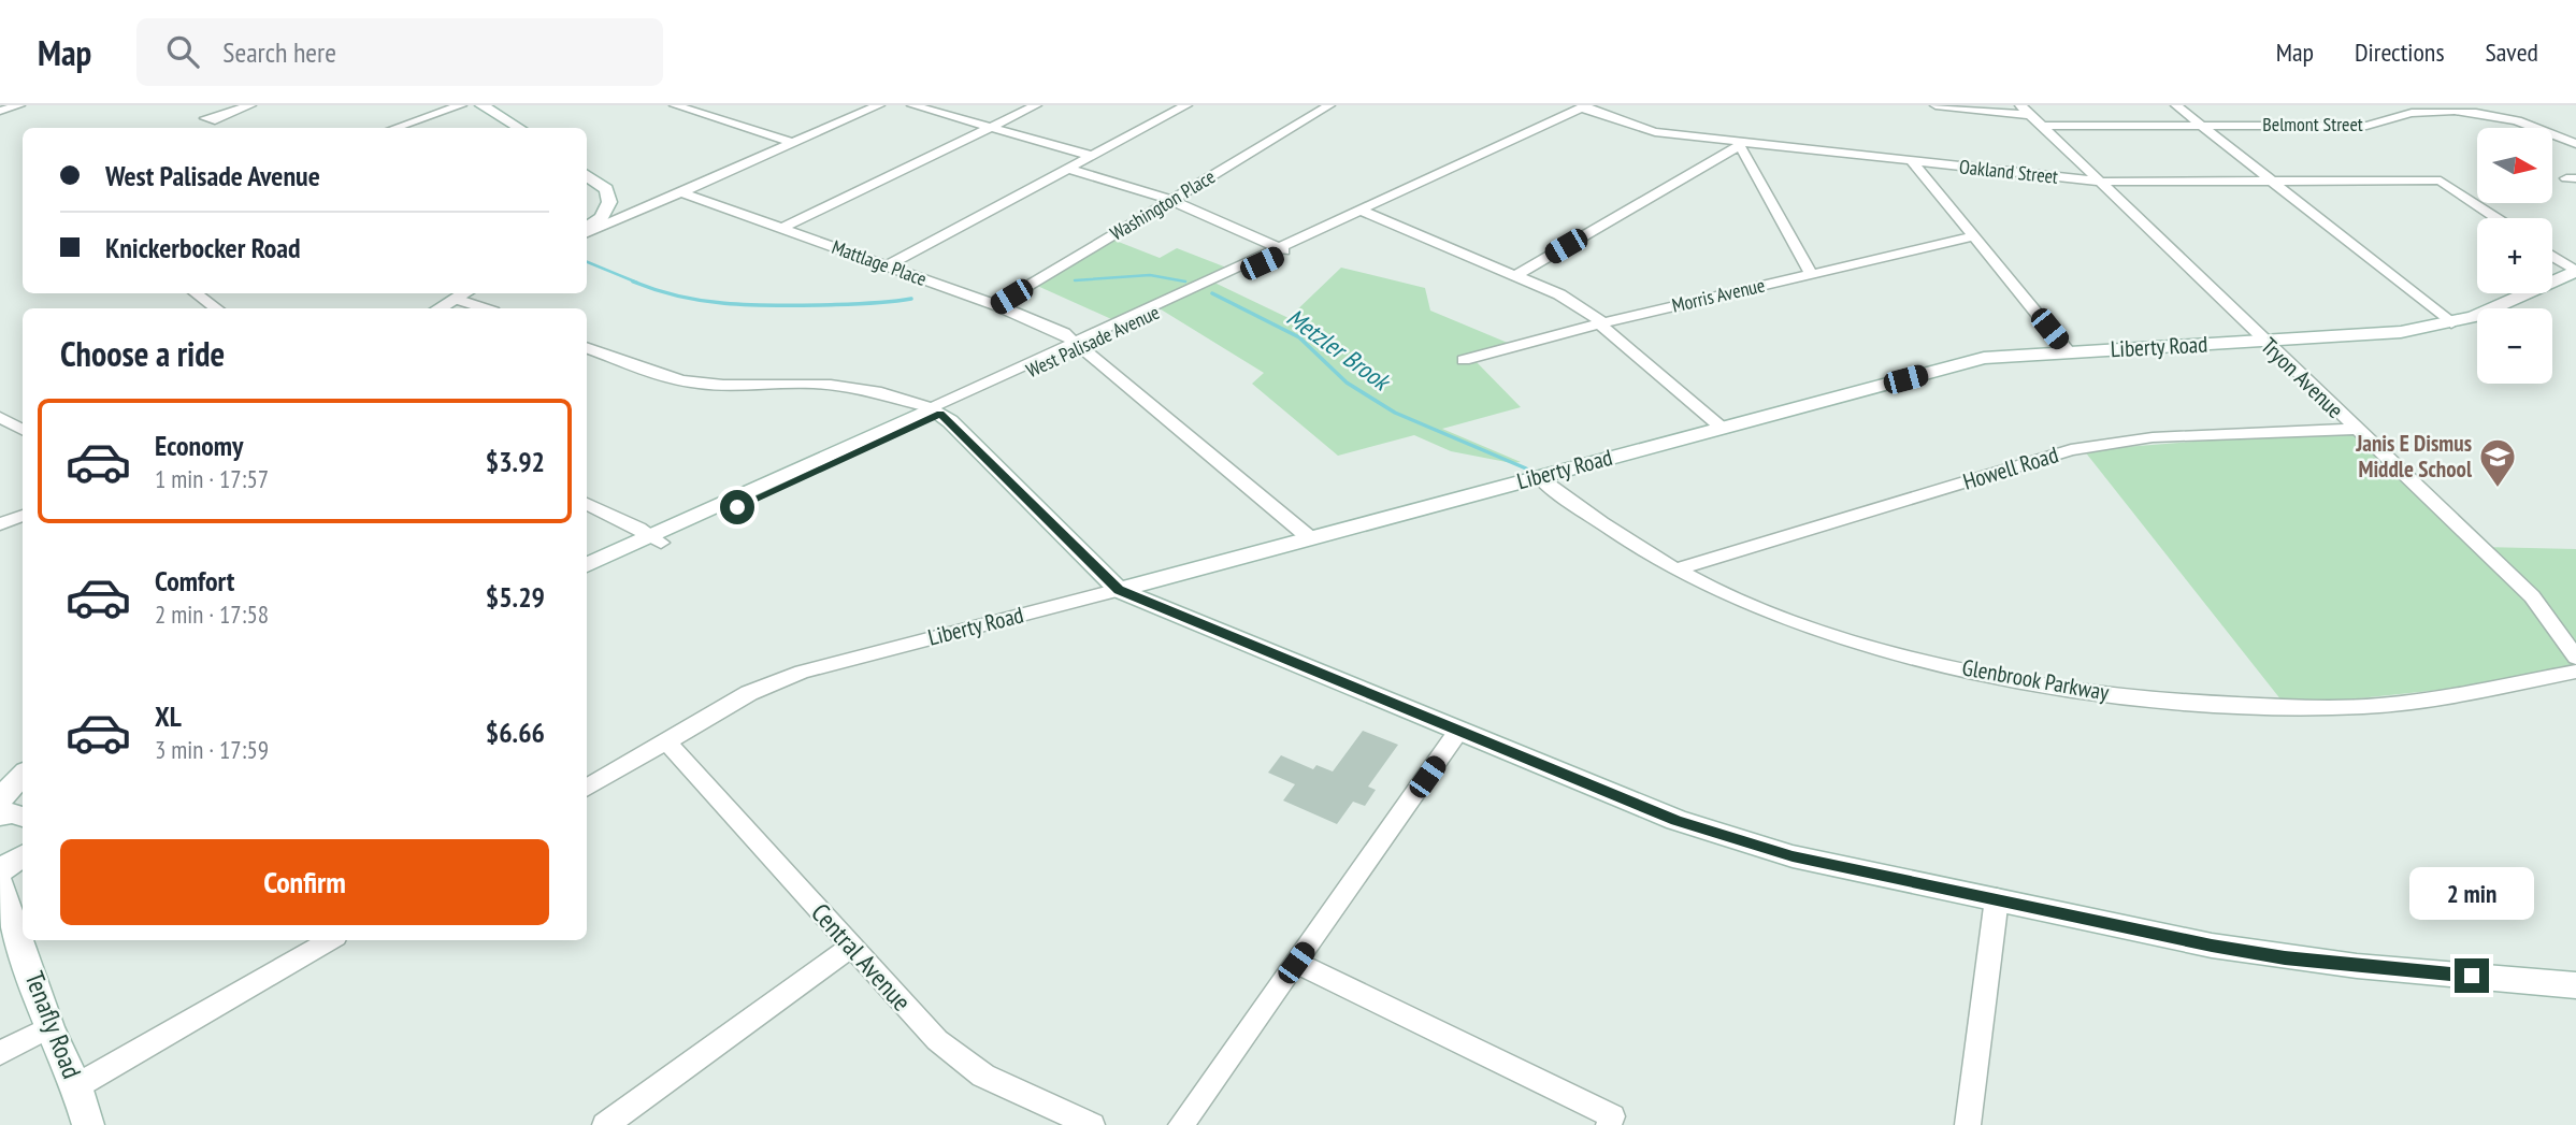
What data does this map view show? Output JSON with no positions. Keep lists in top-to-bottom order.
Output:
{
  "streets": {
    "main road": ["West Palisade Avenue", "Liberty Road", "Tenafly Road"],
    "street": [
      "Belmont Street",
      "Oakland Street",
      "Washington Place",
      "Mattlage Place",
      "Morris Avenue",
      "Tryon Avenue",
      "Howell Road",
      "Glenbrook Parkway",
      "Central Avenue"
    ]
  },
  "crossings": [
    ["Belmont Street", "Tryon Avenue"],
    ["Oakland Street", "West Palisade Avenue"],
    ["Oakland Street", "Tryon Avenue"],
    ["Washington Place", "Mattlage Place"],
    ["Mattlage Place", "West Palisade Avenue"],
    ["Mattlage Place", "Liberty Road"],
    ["Liberty Road", "Tryon Avenue"],
    ["Liberty Road", "Glenbrook Parkway"],
    ["Liberty Road", "Central Avenue"],
    ["Tryon Avenue", "Howell Road"],
    ["Howell Road", "Glenbrook Parkway"]
  ],
  "water": ["Metzler Brook"],
  "places": {
    "school or university": ["Janis E Dismus Middle School"]
  },
  "north": "right",
  "page": {
    "header": "Map",
    "search": "Search here",
    "nav": ["Map", "Directions", "Saved"],
    "map_buttons": ["+", "−"],
    "banner": ["West Palisade Avenue", "Knickerbocker Road"],
    "heading": "Choose a ride",
    "list": [
      {
        "name": "Economy",
        "note": "1 min · 17:57",
        "value": "$3.92"
      },
      {
        "name": "Comfort",
        "note": "2 min · 17:58",
        "value": "$5.29"
      },
      {
        "name": "XL",
        "note": "3 min · 17:59",
        "value": "$6.66"
      }
    ],
    "buttons": "Confirm",
    "bubble": "2 min"
  }
}
